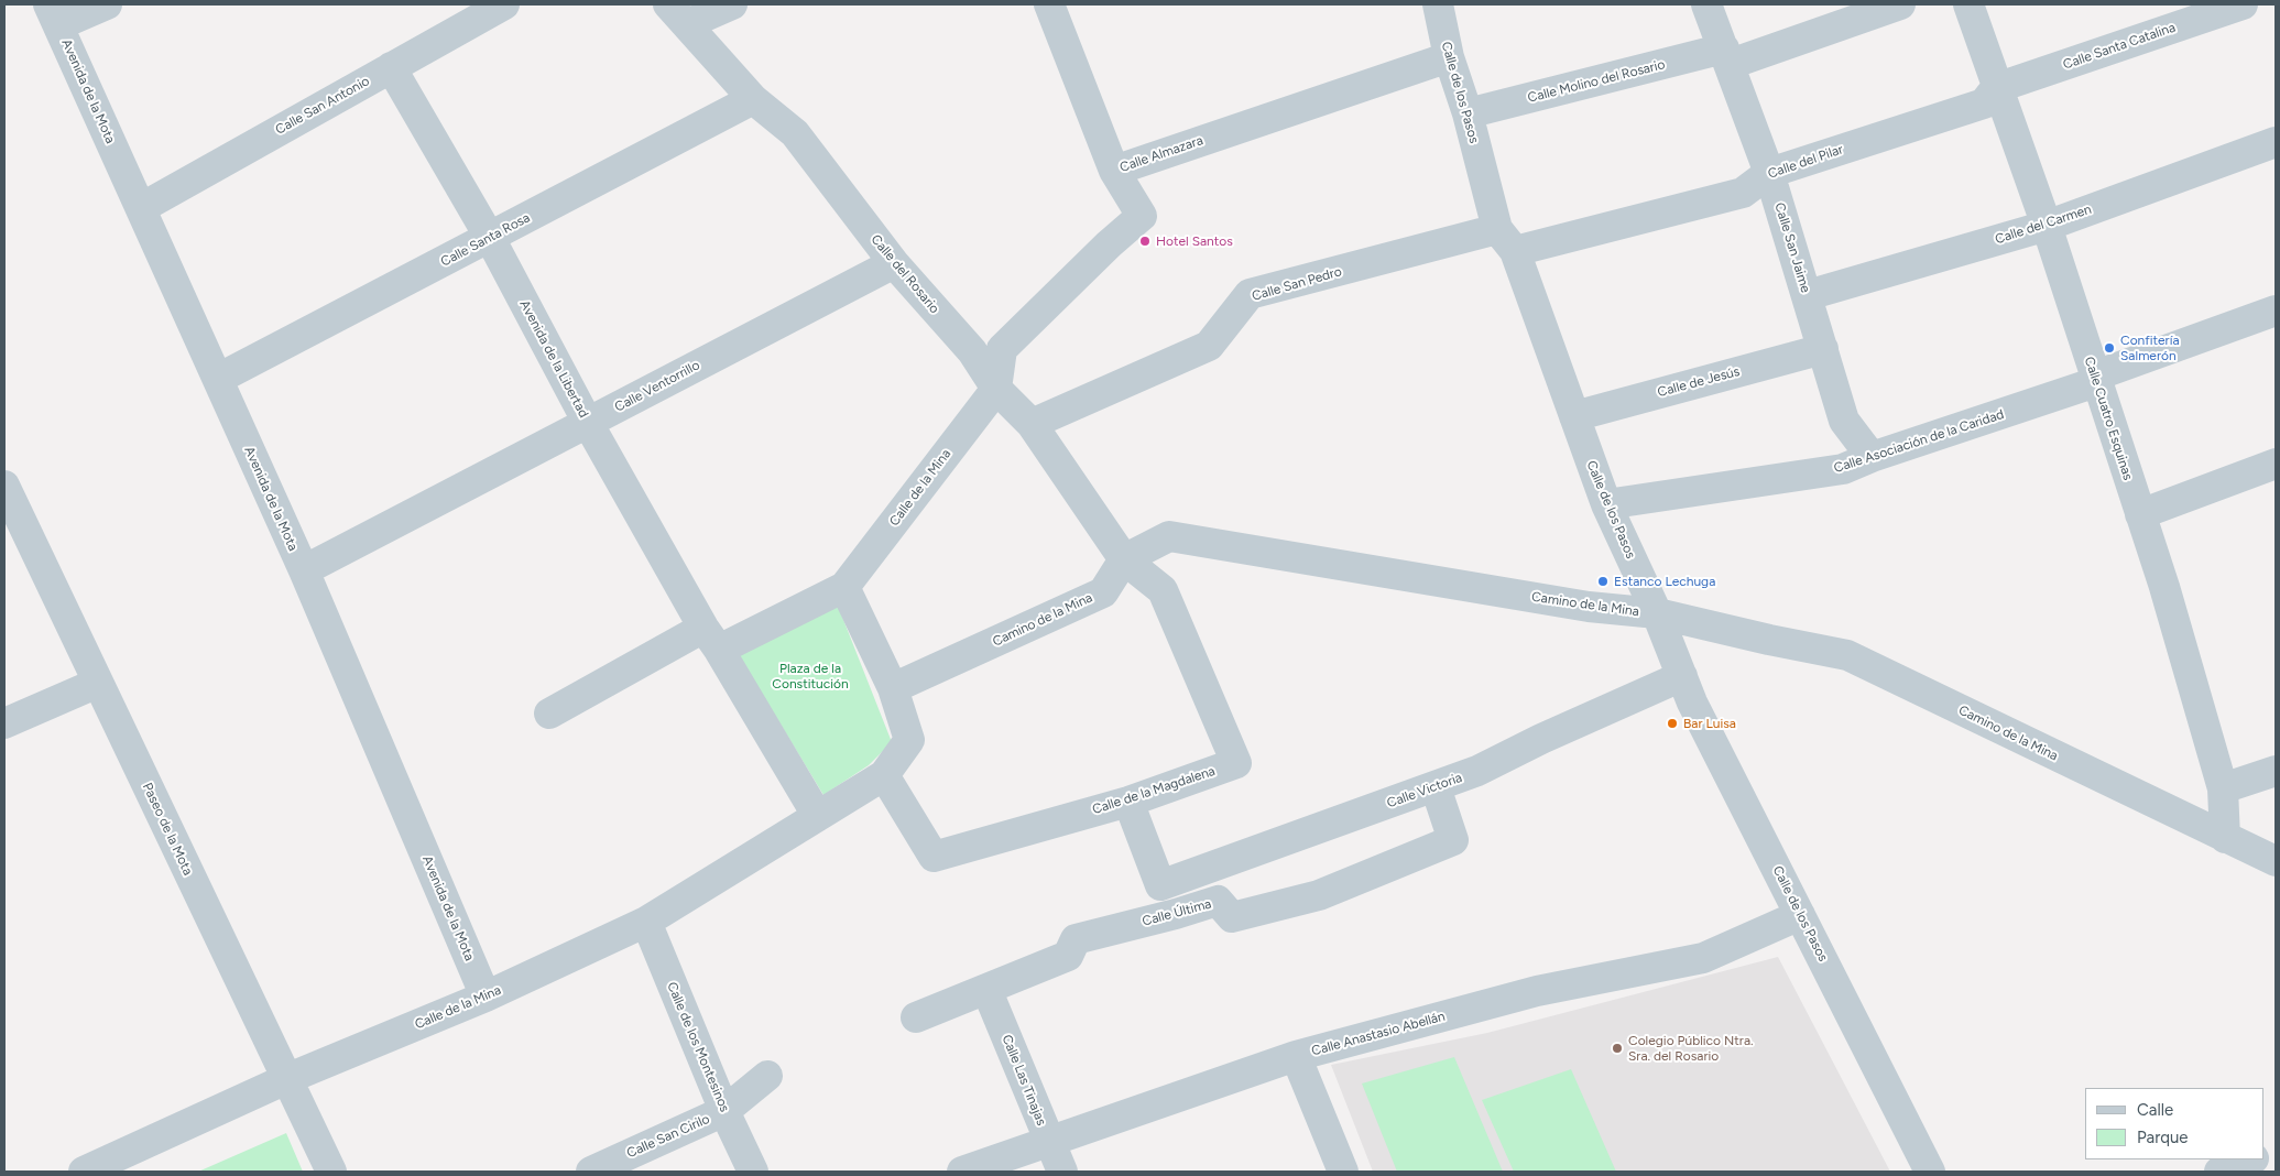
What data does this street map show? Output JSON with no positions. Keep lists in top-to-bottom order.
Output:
{
  "streets": {
    "street": [
      "Calle Santa Catalina",
      "Calle Molino del Rosario",
      "Avenida de la Mota",
      "Calle de los Pasos",
      "Calle San Antonio",
      "Calle Almazara",
      "Calle del Pilar",
      "Calle del Carmen",
      "Calle Santa Rosa",
      "Calle San Jaime",
      "Calle del Rosario",
      "Calle San Pedro",
      "Avenida de la Libertad",
      "Calle de Jesús",
      "Calle Ventorrillo",
      "Calle Cuatro Esquinas",
      "Calle Asociación de la Caridad",
      "Calle de la Mina",
      "Camino de la Mina",
      "Calle de la Magdalena",
      "Calle Victoria",
      "Paseo de la Mota",
      "Calle Última",
      "Calle Anastasio Abellán",
      "Calle de los Montesinos",
      "Calle Las Tinajas",
      "Calle San Cirilo"
    ]
  },
  "crossings": [
    ["Calle Santa Catalina", "Calle del Pilar"],
    ["Calle Santa Catalina", "Calle Cuatro Esquinas"],
    ["Calle Molino del Rosario", "Calle de los Pasos"],
    ["Calle Molino del Rosario", "Calle San Jaime"],
    ["Avenida de la Mota", "Calle San Antonio"],
    ["Avenida de la Mota", "Calle Santa Rosa"],
    ["Avenida de la Mota", "Calle Ventorrillo"],
    ["Avenida de la Mota", "Calle de la Mina"],
    ["Calle de los Pasos", "Calle Almazara"],
    ["Calle de los Pasos", "Calle del Pilar"],
    ["Calle de los Pasos", "Calle San Pedro"],
    ["Calle de los Pasos", "Calle de Jesús"],
    ["Calle de los Pasos", "Calle Asociación de la Caridad"],
    ["Calle de los Pasos", "Camino de la Mina"],
    ["Calle de los Pasos", "Calle Victoria"],
    ["Calle de los Pasos", "Calle Anastasio Abellán"],
    ["Calle San Antonio", "Avenida de la Libertad"],
    ["Calle Almazara", "Calle del Rosario"],
    ["Calle Almazara", "Calle de la Mina"],
    ["Calle del Pilar", "Calle San Jaime"],
    ["Calle del Pilar", "Calle San Pedro"],
    ["Calle del Pilar", "Calle Cuatro Esquinas"],
    ["Calle del Carmen", "Calle San Jaime"],
    ["Calle del Carmen", "Calle Cuatro Esquinas"],
    ["Calle Santa Rosa", "Calle del Rosario"],
    ["Calle Santa Rosa", "Avenida de la Libertad"],
    ["Calle San Jaime", "Calle de Jesús"],
    ["Calle San Jaime", "Calle Asociación de la Caridad"],
    ["Calle del Rosario", "Calle San Pedro"],
    ["Calle del Rosario", "Calle Ventorrillo"],
    ["Calle del Rosario", "Calle de la Mina"],
    ["Calle del Rosario", "Camino de la Mina"],
    ["Calle del Rosario", "Calle de la Magdalena"],
    ["Avenida de la Libertad", "Calle Ventorrillo"],
    ["Calle Cuatro Esquinas", "Calle Asociación de la Caridad"],
    ["Calle Cuatro Esquinas", "Camino de la Mina"],
    ["Calle de la Mina", "Paseo de la Mota"],
    ["Calle de la Mina", "Calle de los Montesinos"],
    ["Camino de la Mina", "Calle de la Magdalena"],
    ["Calle Victoria", "Calle Última"],
    ["Calle Última", "Calle Las Tinajas"],
    ["Calle Anastasio Abellán", "Calle Las Tinajas"],
    ["Calle de los Montesinos", "Calle San Cirilo"]
  ],
  "parks": ["Plaza de la Constitución"],
  "places": [
    "Hotel Santos",
    "Confitería Salmerón",
    "Estanco Lechuga",
    "Bar Luisa",
    "Colegio Público Ntra. Sra. del Rosario"
  ],
  "legend": ["Calle", "Parque"]
}
